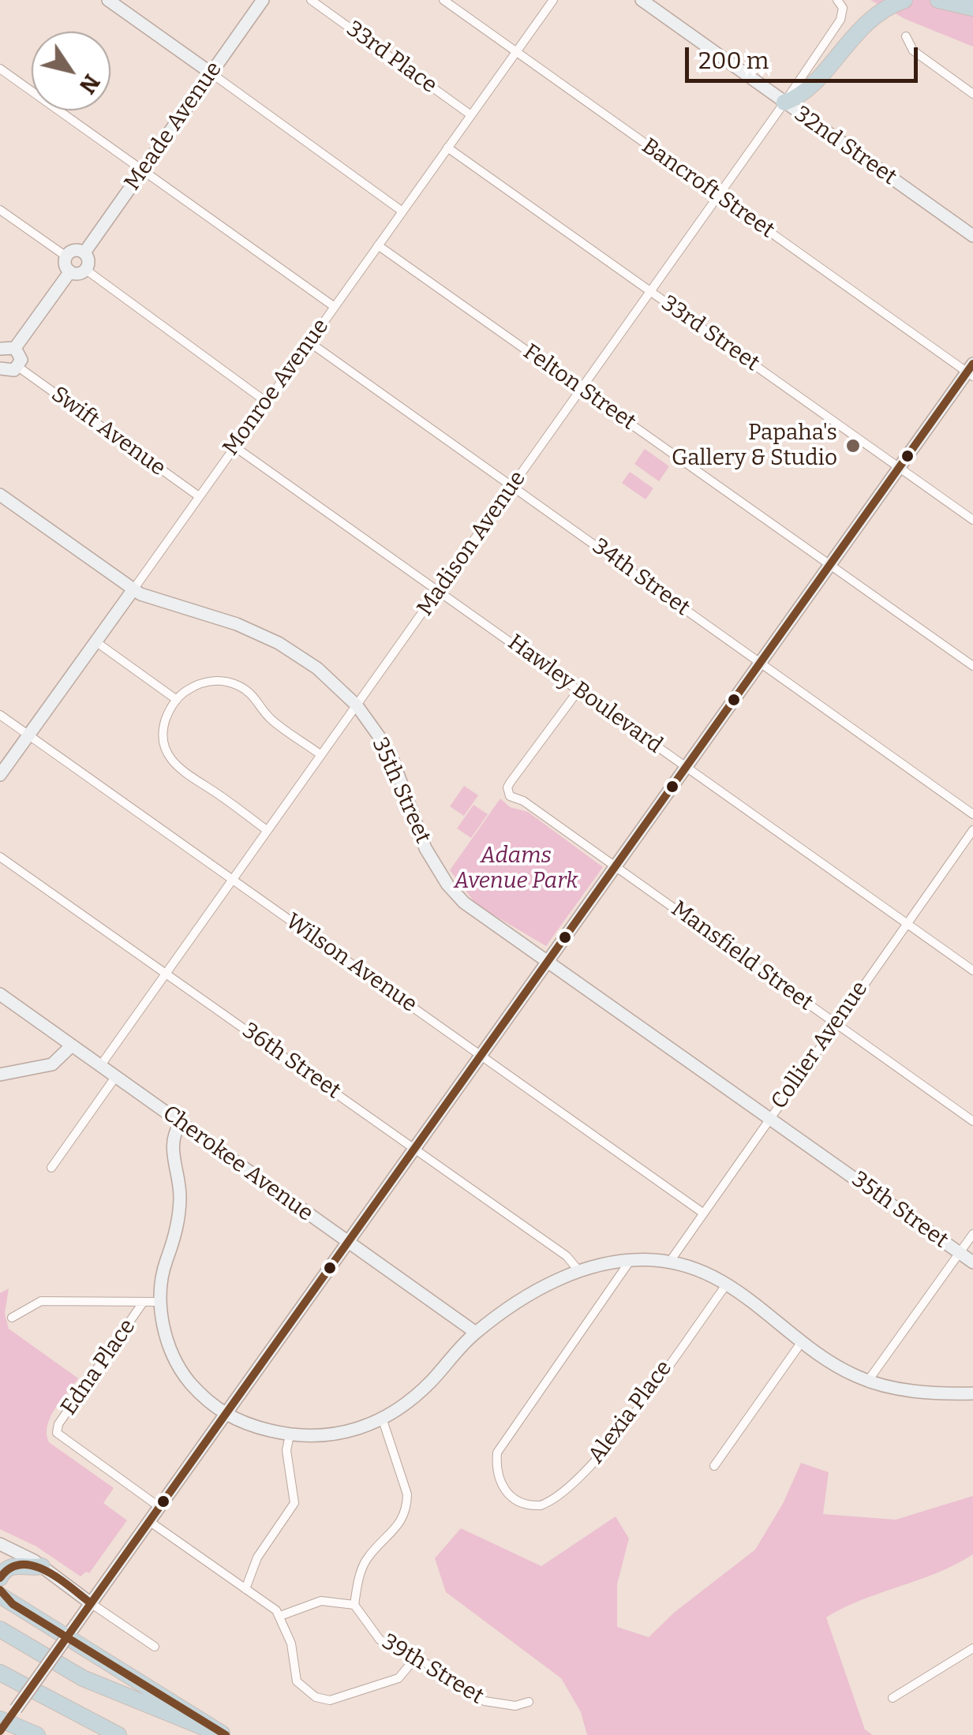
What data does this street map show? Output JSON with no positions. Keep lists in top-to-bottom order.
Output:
{
  "streets": {
    "main road": [
      "Meade Avenue",
      "32nd Street",
      "Monroe Avenue",
      "35th Street",
      "Cherokee Avenue"
    ],
    "street": [
      "33rd Place",
      "Bancroft Street",
      "33rd Street",
      "Felton Street",
      "Swift Avenue",
      "Madison Avenue",
      "34th Street",
      "Hawley Boulevard",
      "Mansfield Street",
      "Wilson Avenue",
      "Collier Avenue",
      "36th Street",
      "Edna Place",
      "Alexia Place",
      "39th Street"
    ]
  },
  "crossings": [
    ["33rd Place", "Monroe Avenue"],
    ["32nd Street", "Madison Avenue"],
    ["Bancroft Street", "Monroe Avenue"],
    ["Bancroft Street", "Madison Avenue"],
    ["33rd Street", "Monroe Avenue"],
    ["33rd Street", "Madison Avenue"],
    ["Monroe Avenue", "Felton Street"],
    ["Monroe Avenue", "Swift Avenue"],
    ["Monroe Avenue", "34th Street"],
    ["Monroe Avenue", "Hawley Boulevard"],
    ["Monroe Avenue", "35th Street"],
    ["Monroe Avenue", "Wilson Avenue"],
    ["Felton Street", "Madison Avenue"],
    ["Madison Avenue", "34th Street"],
    ["Madison Avenue", "Hawley Boulevard"],
    ["Madison Avenue", "35th Street"],
    ["Madison Avenue", "Wilson Avenue"],
    ["Madison Avenue", "36th Street"],
    ["Madison Avenue", "Cherokee Avenue"],
    ["Hawley Boulevard", "Mansfield Street"],
    ["Hawley Boulevard", "Collier Avenue"],
    ["35th Street", "Collier Avenue"],
    ["Mansfield Street", "Collier Avenue"],
    ["Wilson Avenue", "Collier Avenue"]
  ],
  "parks": ["Adams Avenue Park"],
  "places": ["Papaha's Gallery & Studio"],
  "scale_bar": "200 m",
  "north": "bottom right"
}
